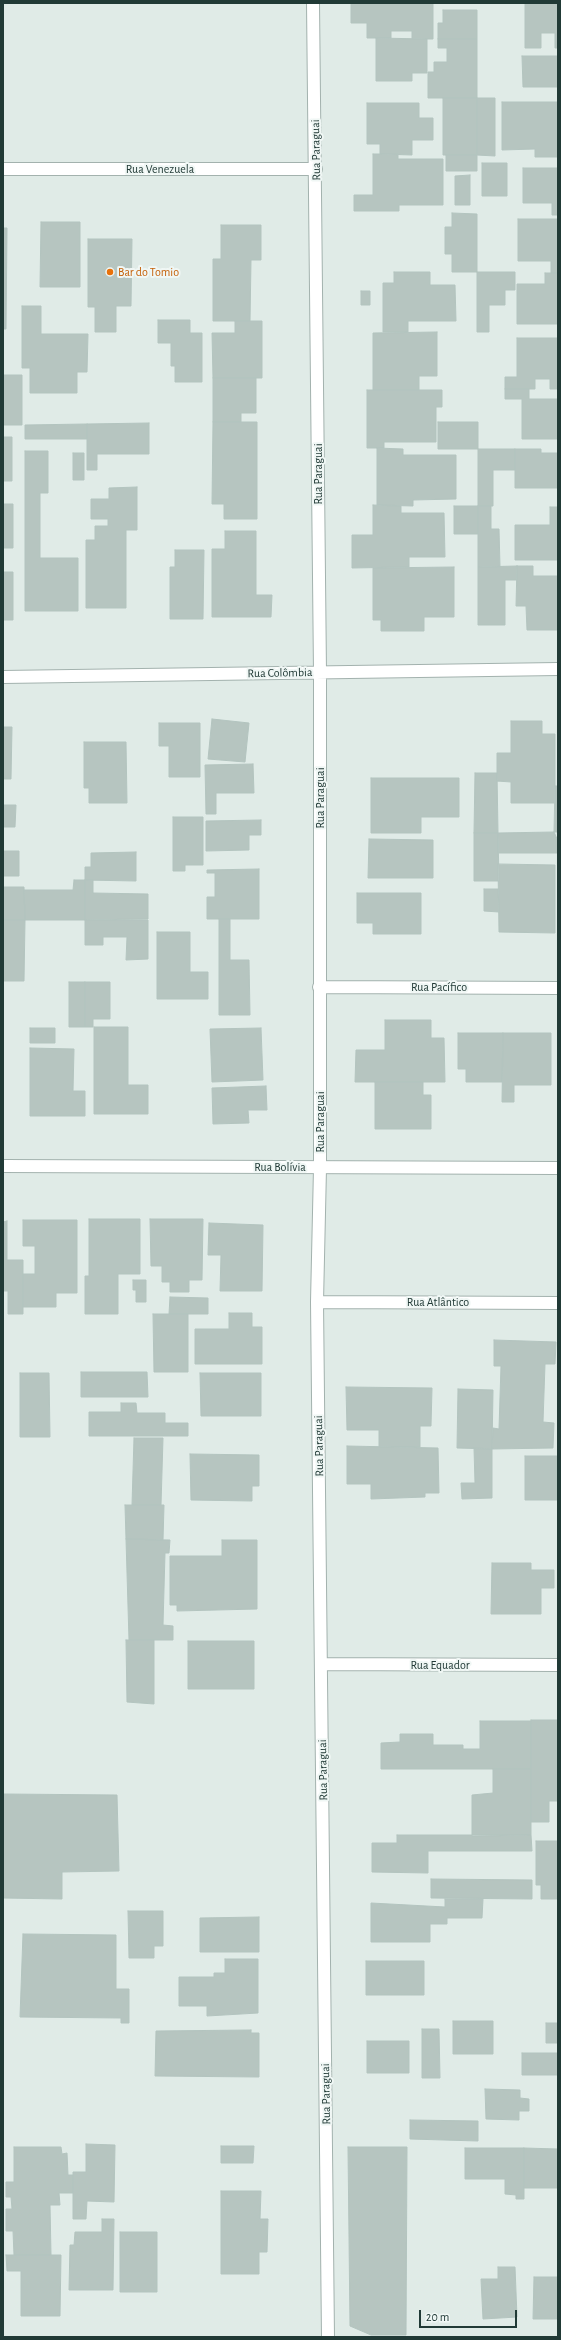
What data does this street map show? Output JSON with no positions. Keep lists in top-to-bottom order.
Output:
{
  "streets": {
    "street": [
      "Rua Paraguai",
      "Rua Venezuela",
      "Rua Colômbia",
      "Rua Pacífico",
      "Rua Bolívia",
      "Rua Atlântico",
      "Rua Equador"
    ]
  },
  "crossings": [
    ["Rua Paraguai", "Rua Venezuela"],
    ["Rua Paraguai", "Rua Colômbia"],
    ["Rua Paraguai", "Rua Pacífico"],
    ["Rua Paraguai", "Rua Bolívia"],
    ["Rua Paraguai", "Rua Atlântico"],
    ["Rua Paraguai", "Rua Equador"]
  ],
  "places": ["Bar do Tomio"],
  "scale_bar": "20 m"
}
